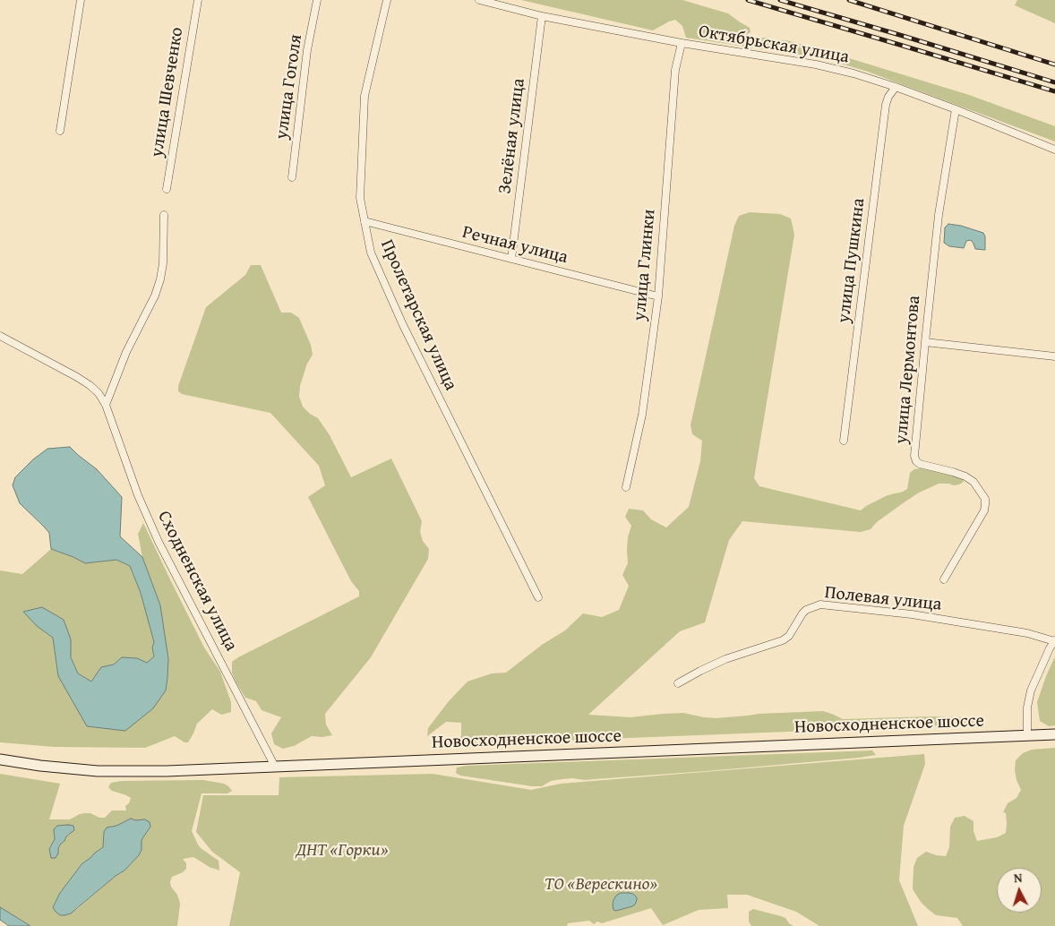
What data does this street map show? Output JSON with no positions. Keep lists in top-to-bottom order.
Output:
{
  "streets": {
    "main road": ["Новосходненское шоссе"],
    "street": [
      "Октябрьская улица",
      "улица Гоголя",
      "улица Шевченко",
      "Зелёная улица",
      "Речная улица",
      "улица Пушкина",
      "улица Глинки",
      "Пролетарская улица",
      "улица Лермонтова",
      "Сходненская улица",
      "Полевая улица"
    ]
  },
  "crossings": [
    ["Октябрьская улица", "Зелёная улица"],
    ["Октябрьская улица", "улица Пушкина"],
    ["Октябрьская улица", "улица Глинки"],
    ["Октябрьская улица", "улица Лермонтова"],
    ["Зелёная улица", "Речная улица"],
    ["Речная улица", "улица Глинки"],
    ["Речная улица", "Пролетарская улица"],
    ["Сходненская улица", "Новосходненское шоссе"]
  ],
  "parks": ["ДНТ «Горки»", "ТО «Верескино»"],
  "north": "top"
}
